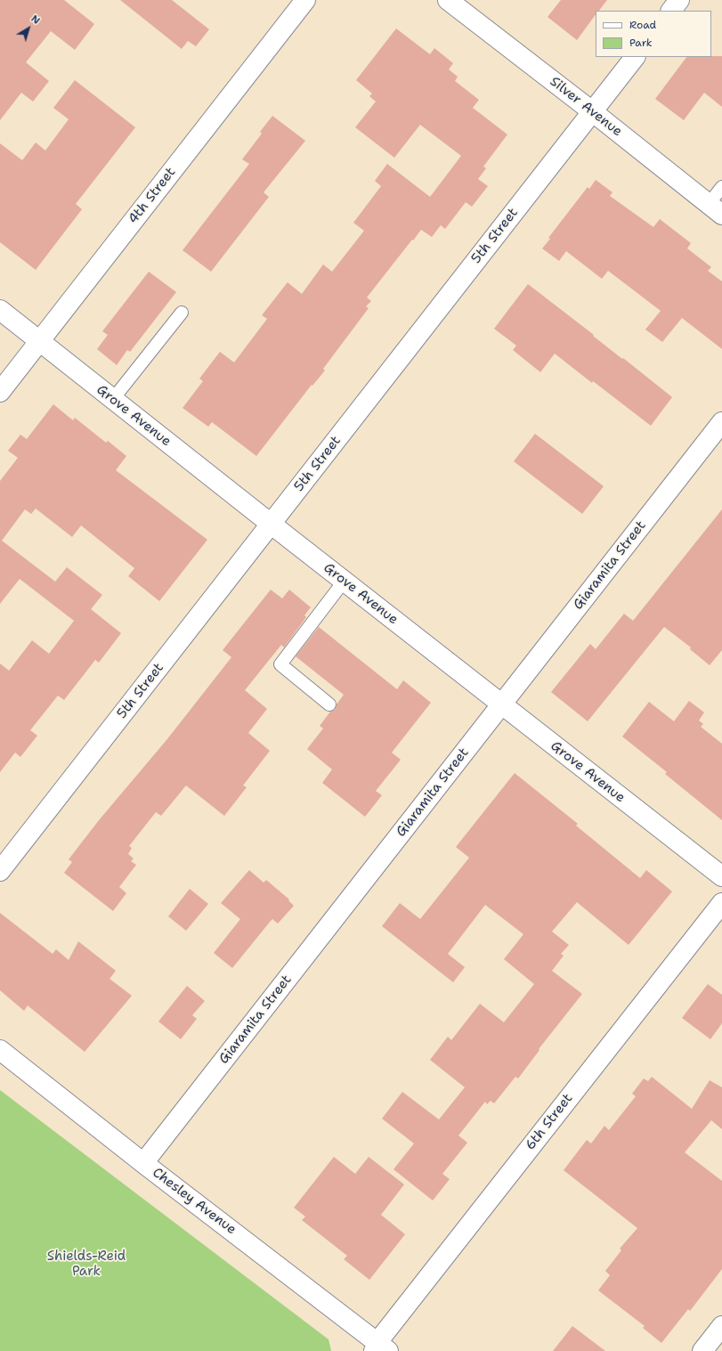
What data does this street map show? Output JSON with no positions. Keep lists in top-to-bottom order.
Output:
{
  "streets": {
    "street": [
      "Silver Avenue",
      "4th Street",
      "5th Street",
      "Grove Avenue",
      "Giaramita Street",
      "6th Street",
      "Chesley Avenue"
    ]
  },
  "crossings": [
    ["Silver Avenue", "5th Street"],
    ["4th Street", "Grove Avenue"],
    ["5th Street", "Grove Avenue"],
    ["Grove Avenue", "Giaramita Street"],
    ["Giaramita Street", "Chesley Avenue"],
    ["6th Street", "Chesley Avenue"]
  ],
  "parks": ["Shields-Reid Park"],
  "legend": ["Road", "Park"],
  "north": "top right"
}
